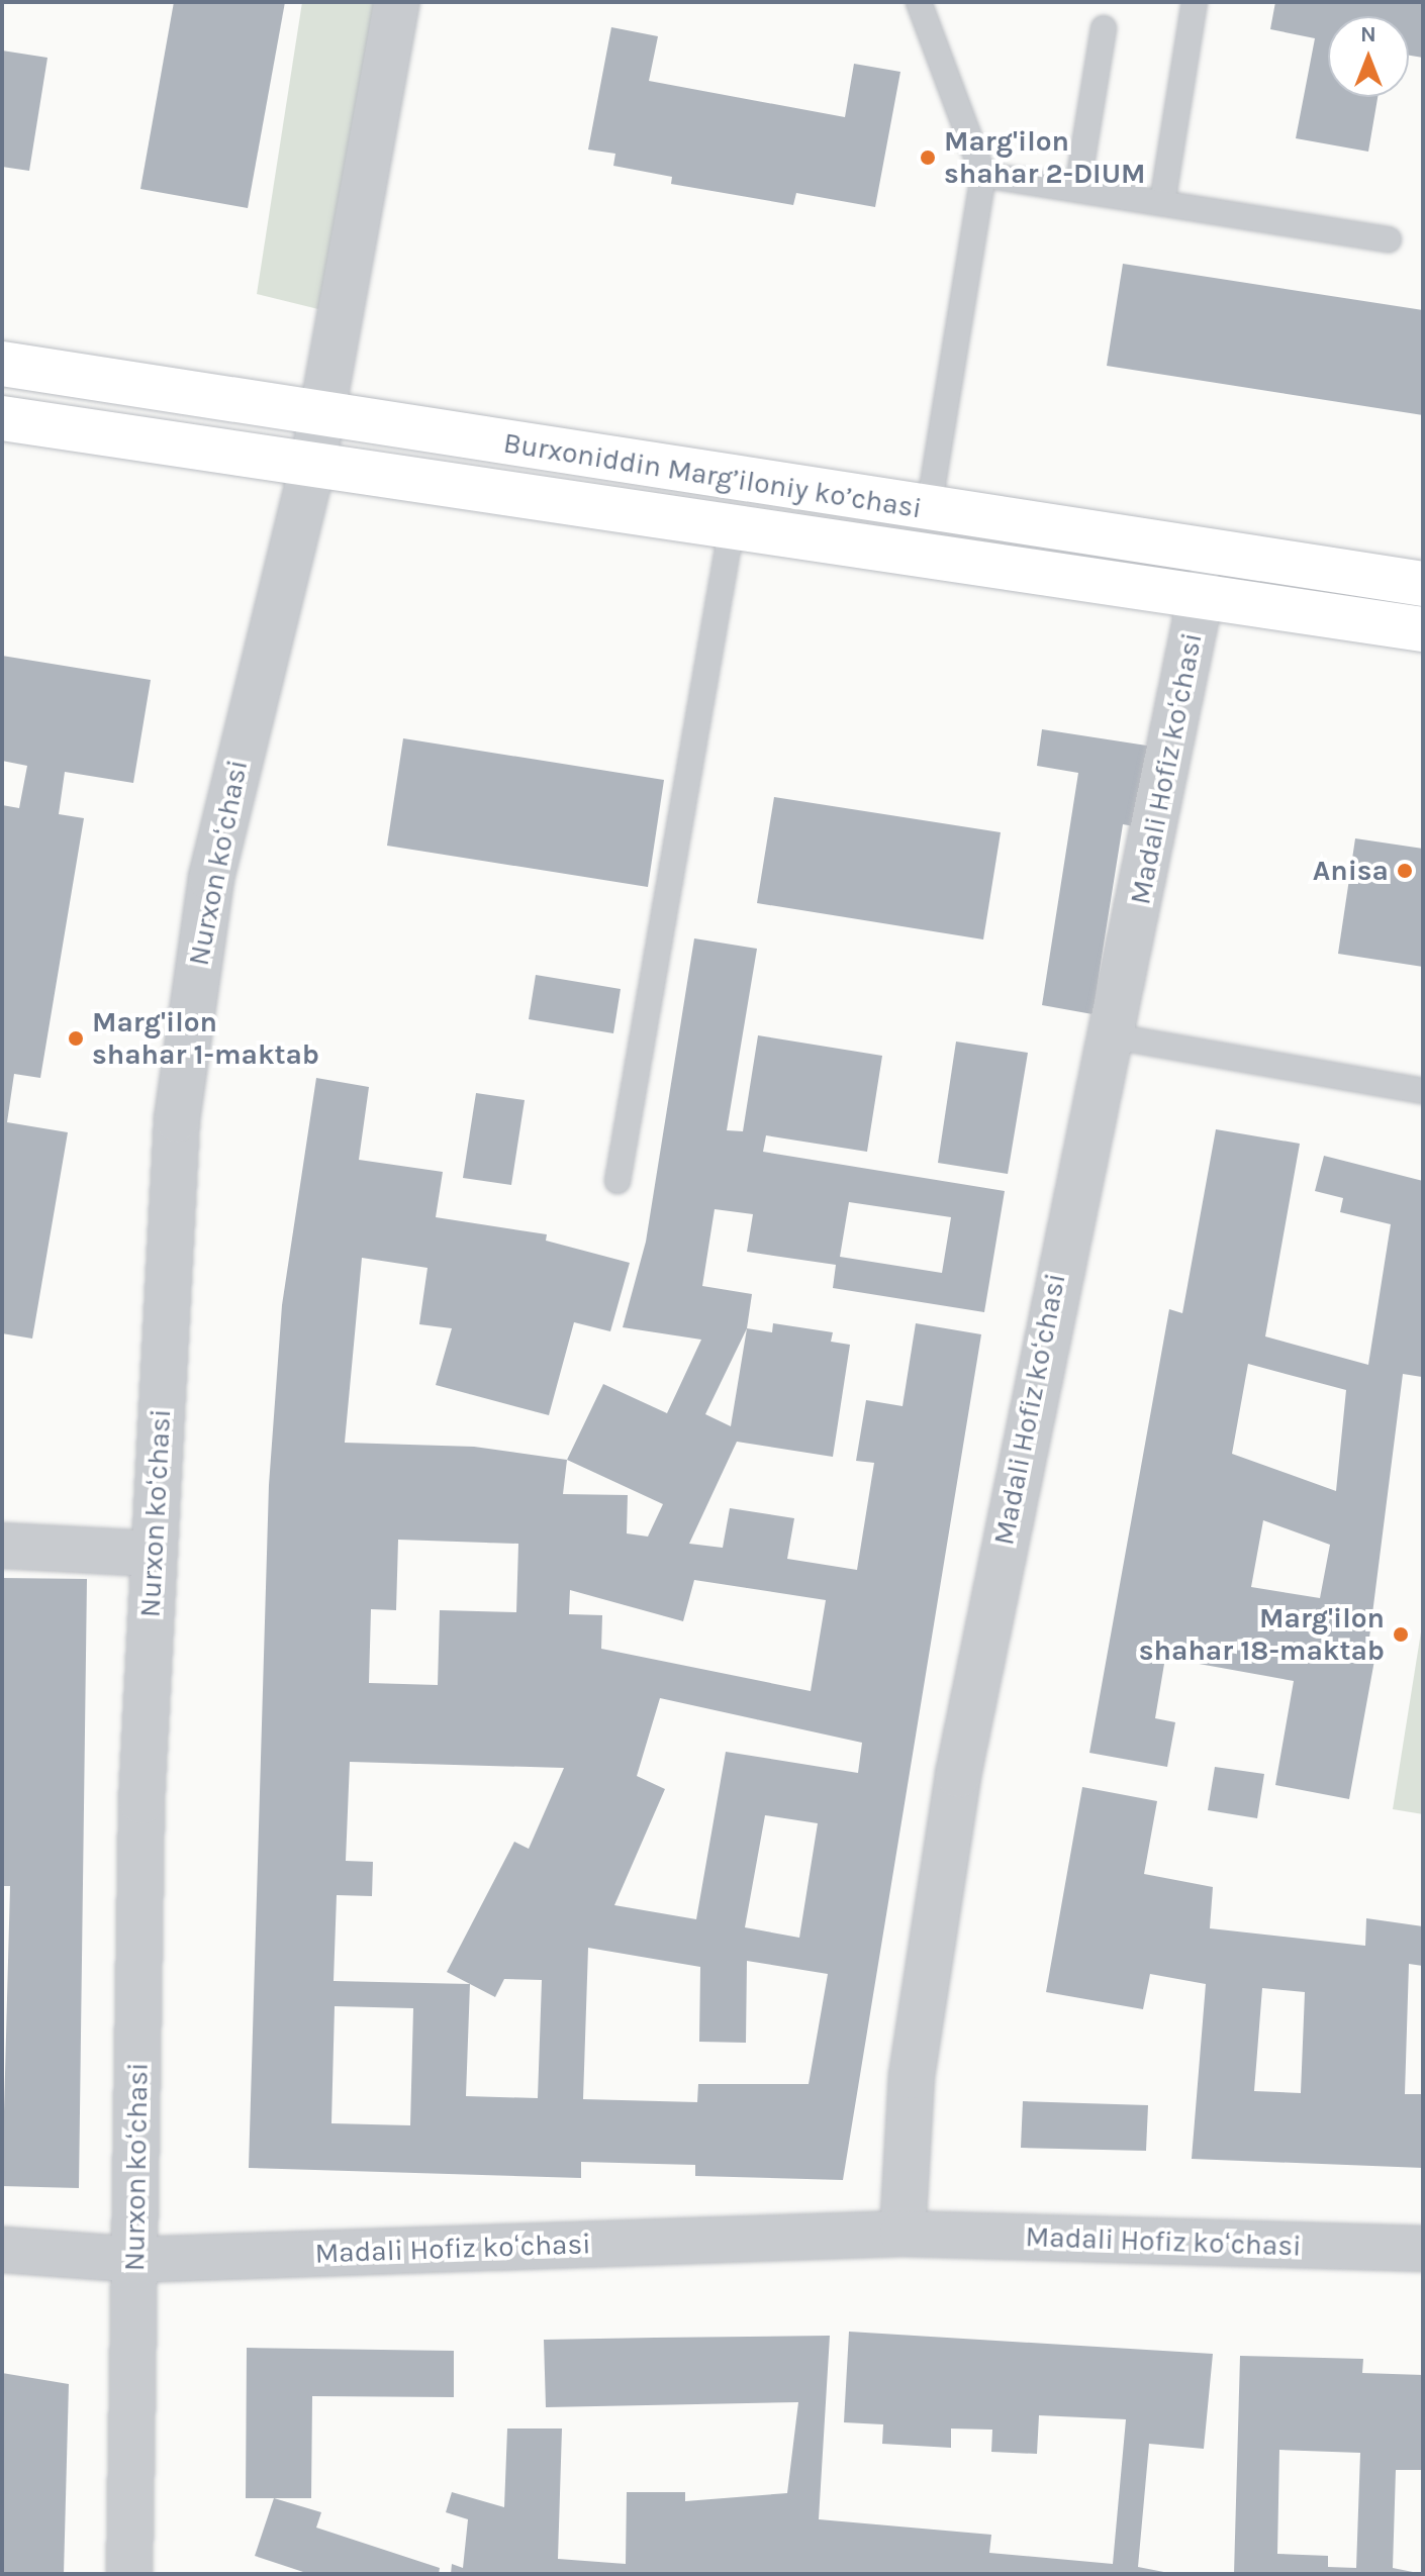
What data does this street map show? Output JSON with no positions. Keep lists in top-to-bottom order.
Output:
{
  "streets": {
    "main road": ["Burxoniddin Marg’iloniy ko’chasi"],
    "street": ["Madali Hofiz koʻchasi", "Nurxon koʻchasi"]
  },
  "crossings": [
    ["Burxoniddin Marg’iloniy ko’chasi", "Madali Hofiz koʻchasi"],
    ["Burxoniddin Marg’iloniy ko’chasi", "Nurxon koʻchasi"],
    ["Madali Hofiz koʻchasi", "Nurxon koʻchasi"]
  ],
  "places": [
    "Marg'ilon shahar 2-DIUM",
    "Anisa",
    "Marg'ilon shahar 1-maktab",
    "Marg'ilon shahar 18-maktab"
  ],
  "north": "top"
}
